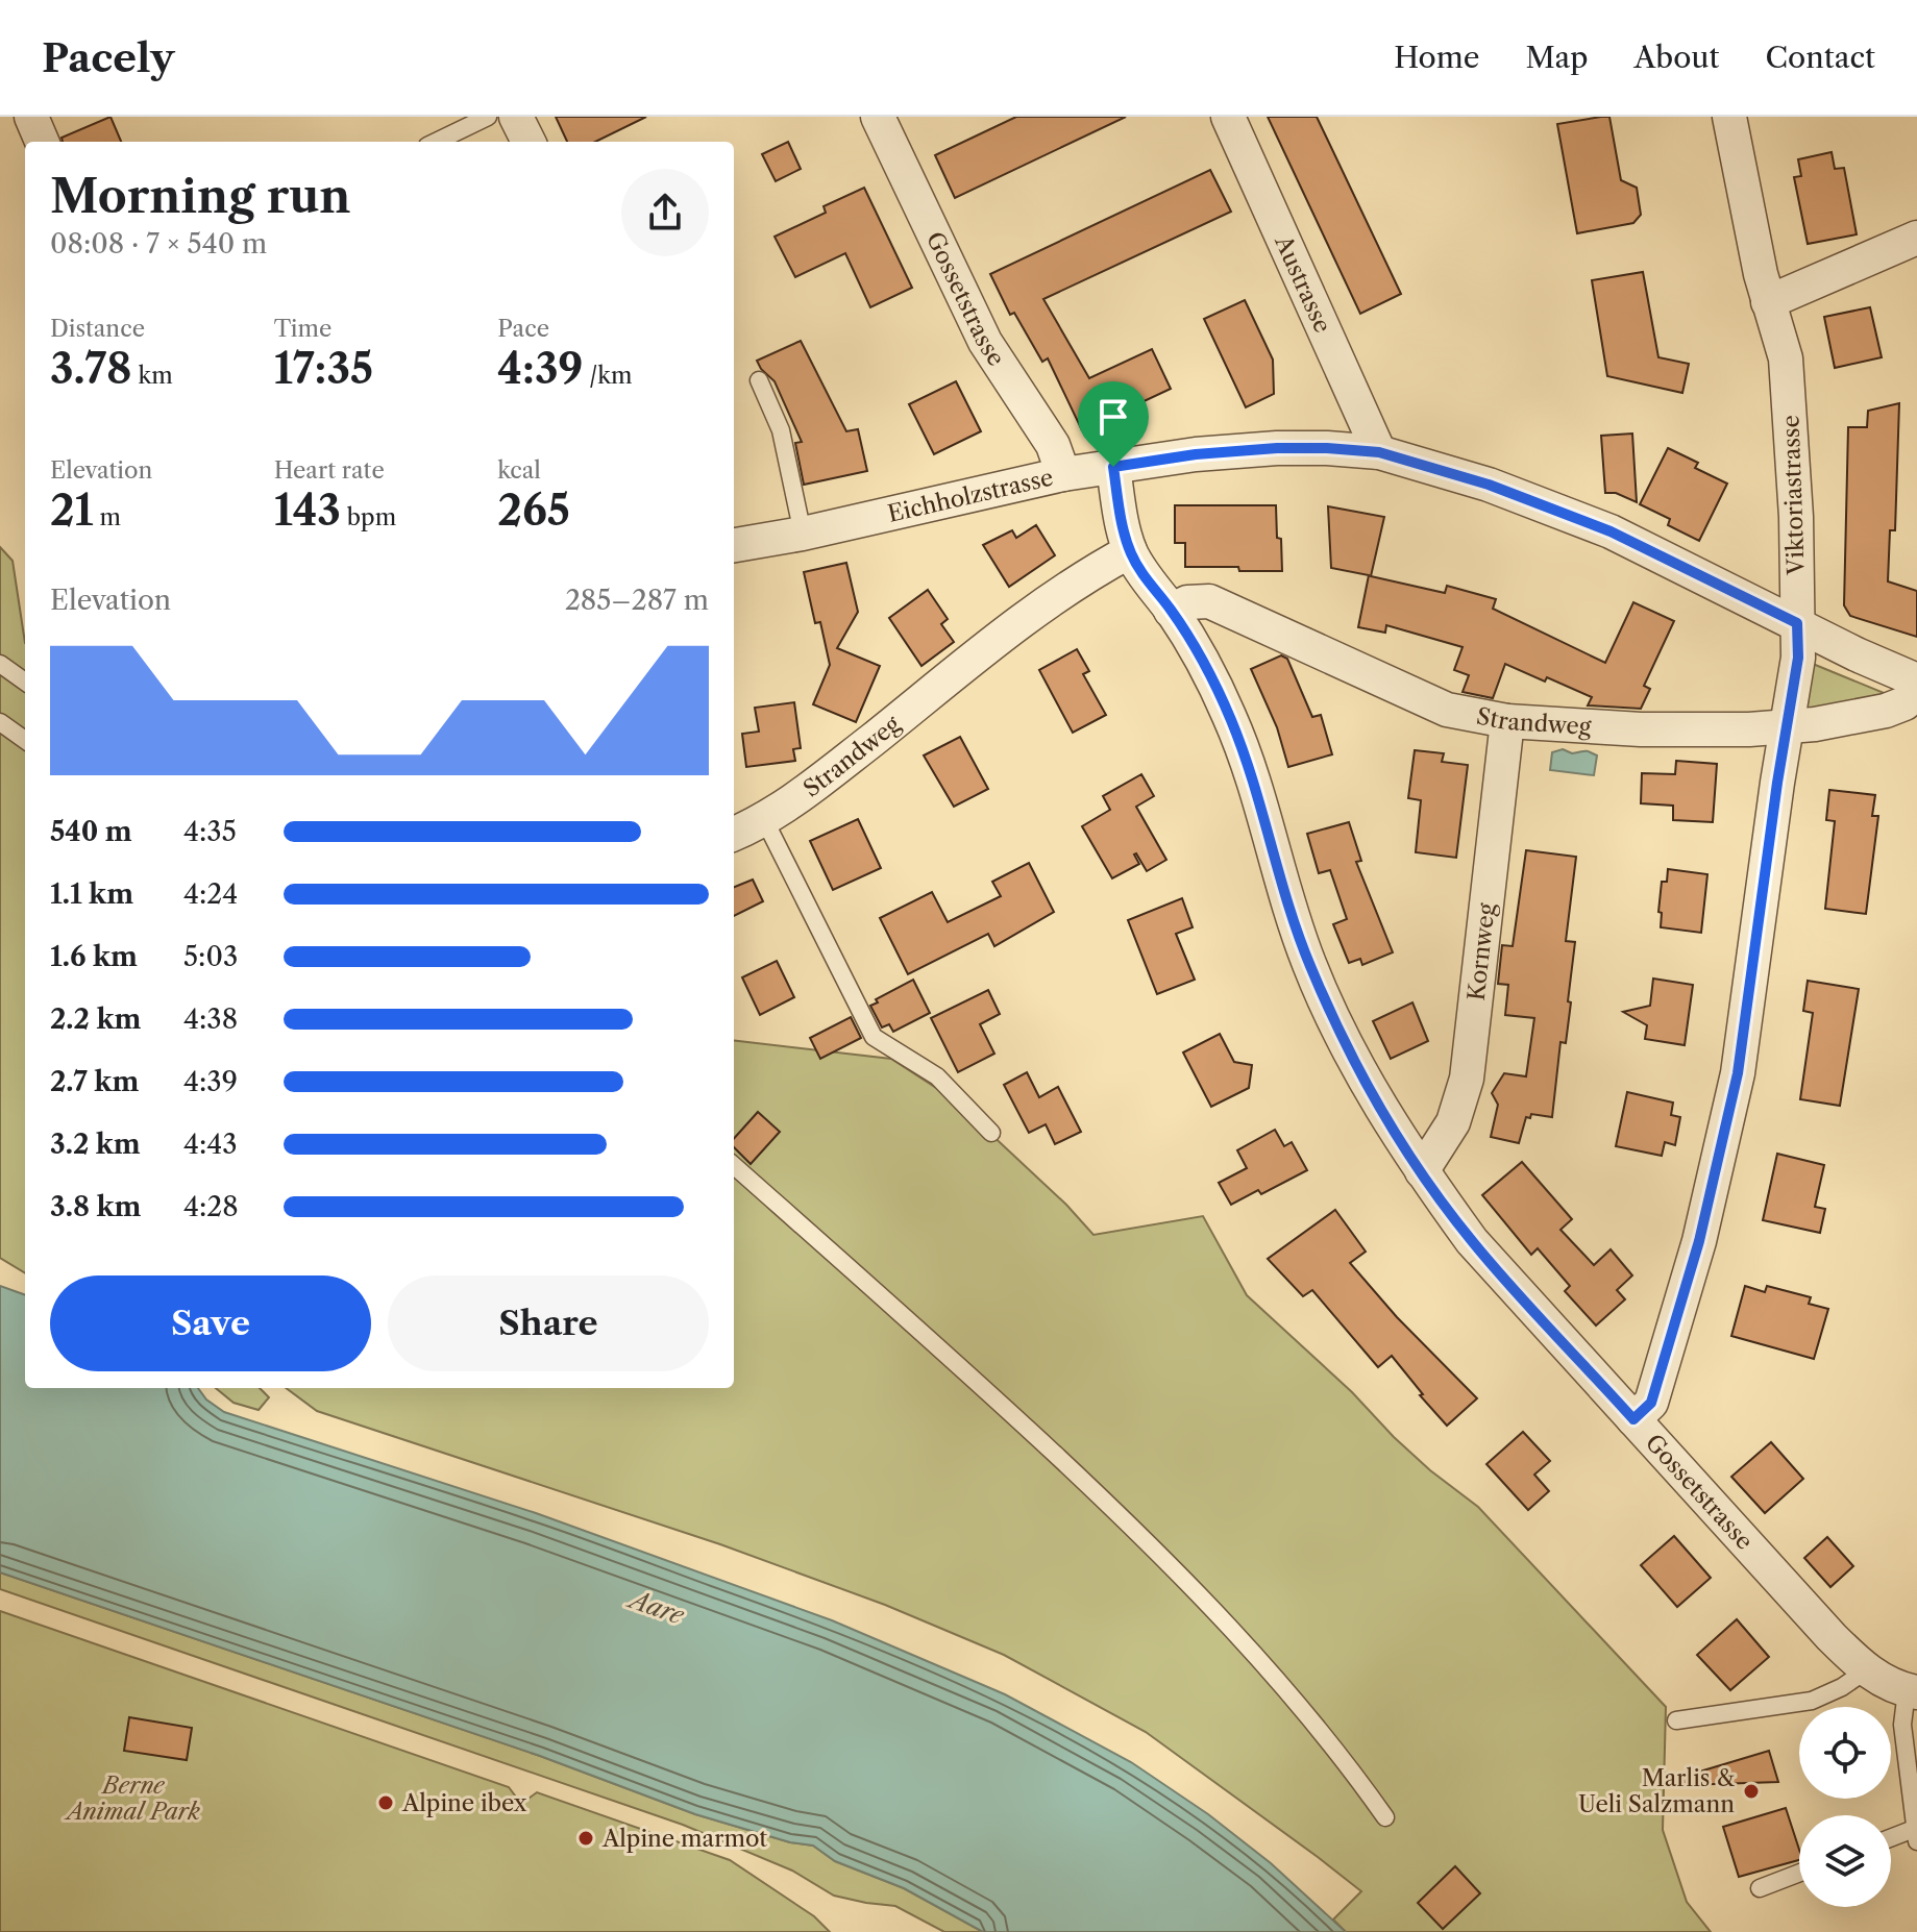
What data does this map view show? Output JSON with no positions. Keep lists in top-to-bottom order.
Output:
{
  "streets": {
    "street": [
      "Austrasse",
      "Gossetstrasse",
      "Eichholzstrasse",
      "Viktoriastrasse",
      "Strandweg",
      "Kornweg"
    ]
  },
  "crossings": [
    ["Austrasse", "Eichholzstrasse"],
    ["Gossetstrasse", "Eichholzstrasse"],
    ["Gossetstrasse", "Viktoriastrasse"],
    ["Gossetstrasse", "Strandweg"],
    ["Gossetstrasse", "Kornweg"],
    ["Eichholzstrasse", "Viktoriastrasse"],
    ["Viktoriastrasse", "Strandweg"],
    ["Strandweg", "Kornweg"]
  ],
  "water": ["Aare"],
  "parks": ["Berne Animal Park"],
  "places": ["Marlis & Ueli Salzmann", "Alpine ibex", "Alpine marmot"],
  "page": {
    "header": "Pacely",
    "nav": [
      "Home",
      "Map",
      "About",
      "Contact"
    ],
    "heading": ["Morning run", "08:08 · 7 × 540 m"],
    "stats": [
      ["Distance", "3.78 km"],
      ["Time", "17:35"],
      ["Pace", "4:39 /km"],
      ["Elevation", "21 m"],
      ["Heart rate", "143 bpm"],
      ["kcal", "265"]
    ],
    "chart": ["Elevation", "285–287 m"],
    "list": [
      {
        "name": "540 m",
        "note": "4:35"
      },
      {
        "name": "1.1 km",
        "note": "4:24"
      },
      {
        "name": "1.6 km",
        "note": "5:03"
      },
      {
        "name": "2.2 km",
        "note": "4:38"
      },
      {
        "name": "2.7 km",
        "note": "4:39"
      },
      {
        "name": "3.2 km",
        "note": "4:43"
      },
      {
        "name": "3.8 km",
        "note": "4:28"
      }
    ],
    "buttons": ["Save", "Share"]
  }
}
